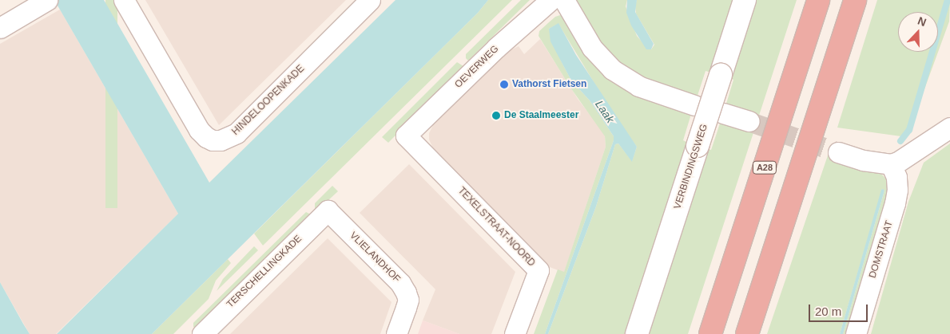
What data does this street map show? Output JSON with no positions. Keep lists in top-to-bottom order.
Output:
{
  "streets": {
    "highway": ["A28"],
    "main road": ["VERBINDINGSWEG"],
    "street": [
      "OEVERWEG",
      "HINDELOOPENKADE",
      "TEXELSTRAAT-NOORD",
      "DOMSTRAAT",
      "VLIELANDHOF",
      "TERSCHELLINGKADE"
    ]
  },
  "crossings": [
    ["OEVERWEG", "TEXELSTRAAT-NOORD"],
    ["VLIELANDHOF", "TERSCHELLINGKADE"]
  ],
  "water": ["Laak"],
  "places": ["Vathorst Fietsen", "De Staalmeester"],
  "scale_bar": "20 m",
  "north": "top"
}
